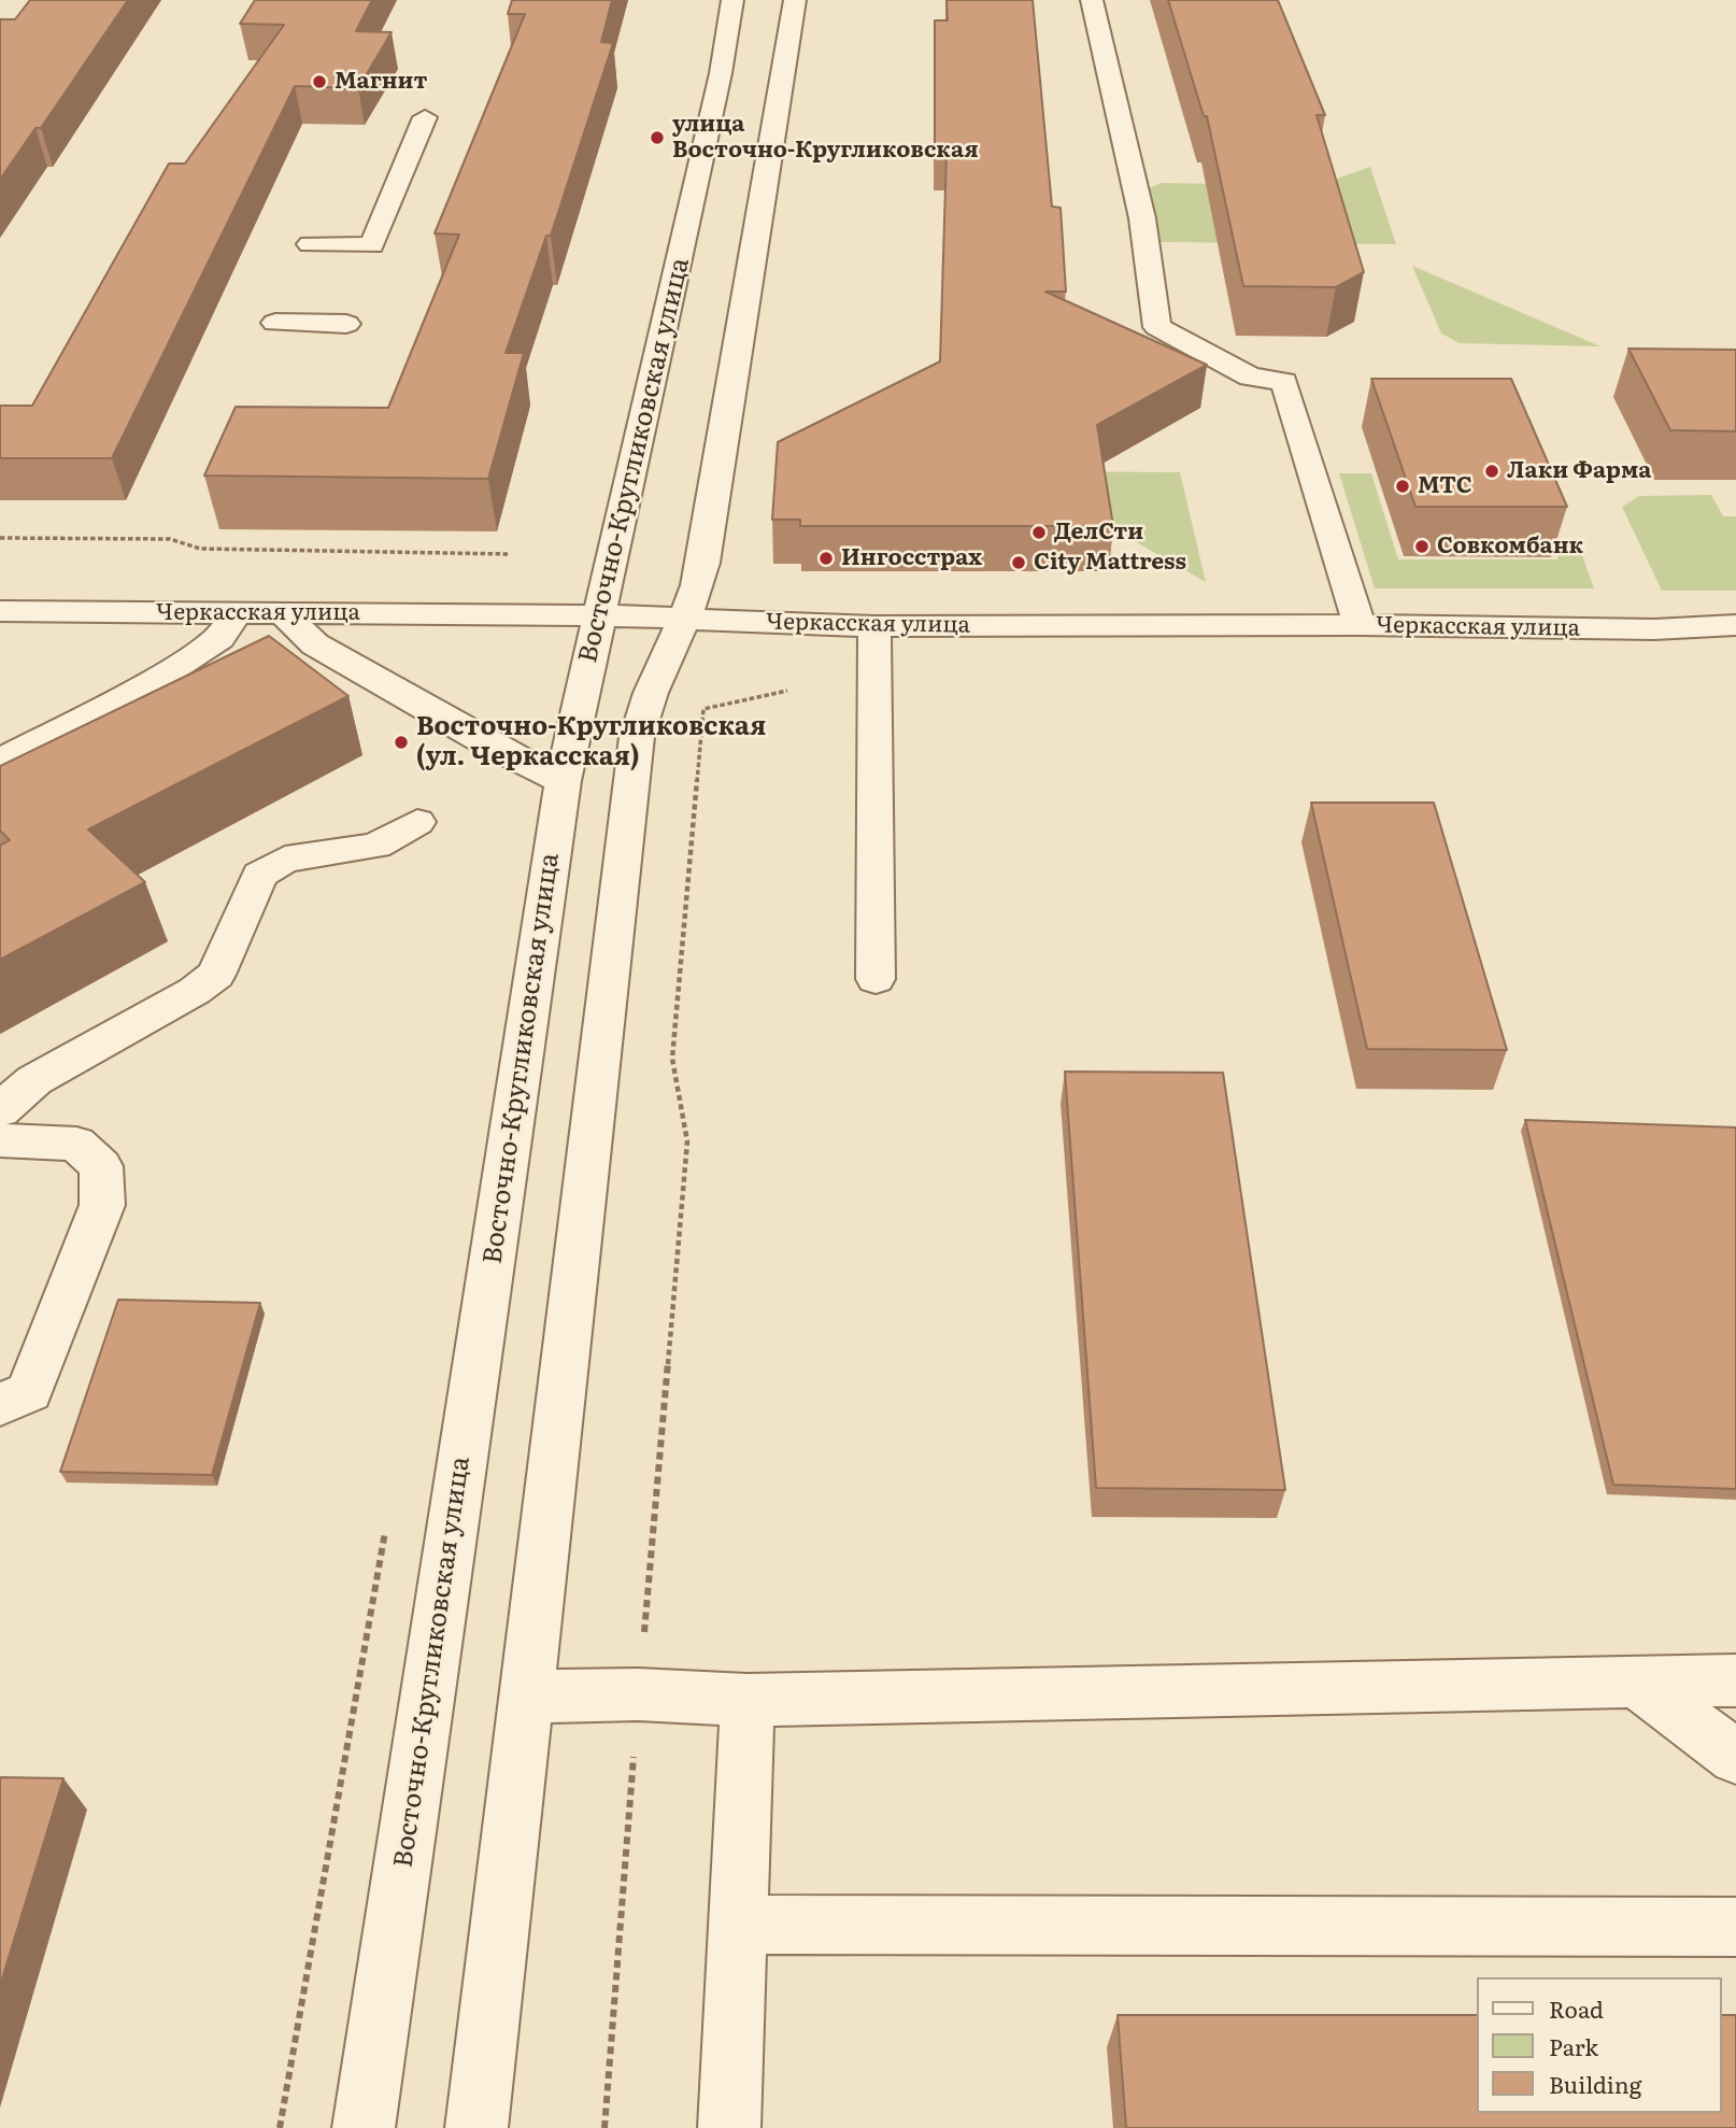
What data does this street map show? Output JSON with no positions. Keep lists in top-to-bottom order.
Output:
{
  "streets": {
    "street": ["Восточно-Кругликовская улица", "Черкасская улица"]
  },
  "crossings": [
    ["Восточно-Кругликовская улица", "Черкасская улица"]
  ],
  "places": [
    "Магнит",
    "улица Восточно-Кругликовская",
    "Лаки Фарма",
    "МТС",
    "ДелСти",
    "Совкомбанк",
    "Ингосстрах",
    "City Mattress",
    "Восточно-Кругликовская (ул. Черкасская)"
  ],
  "legend": ["Road", "Park", "Building"]
}
